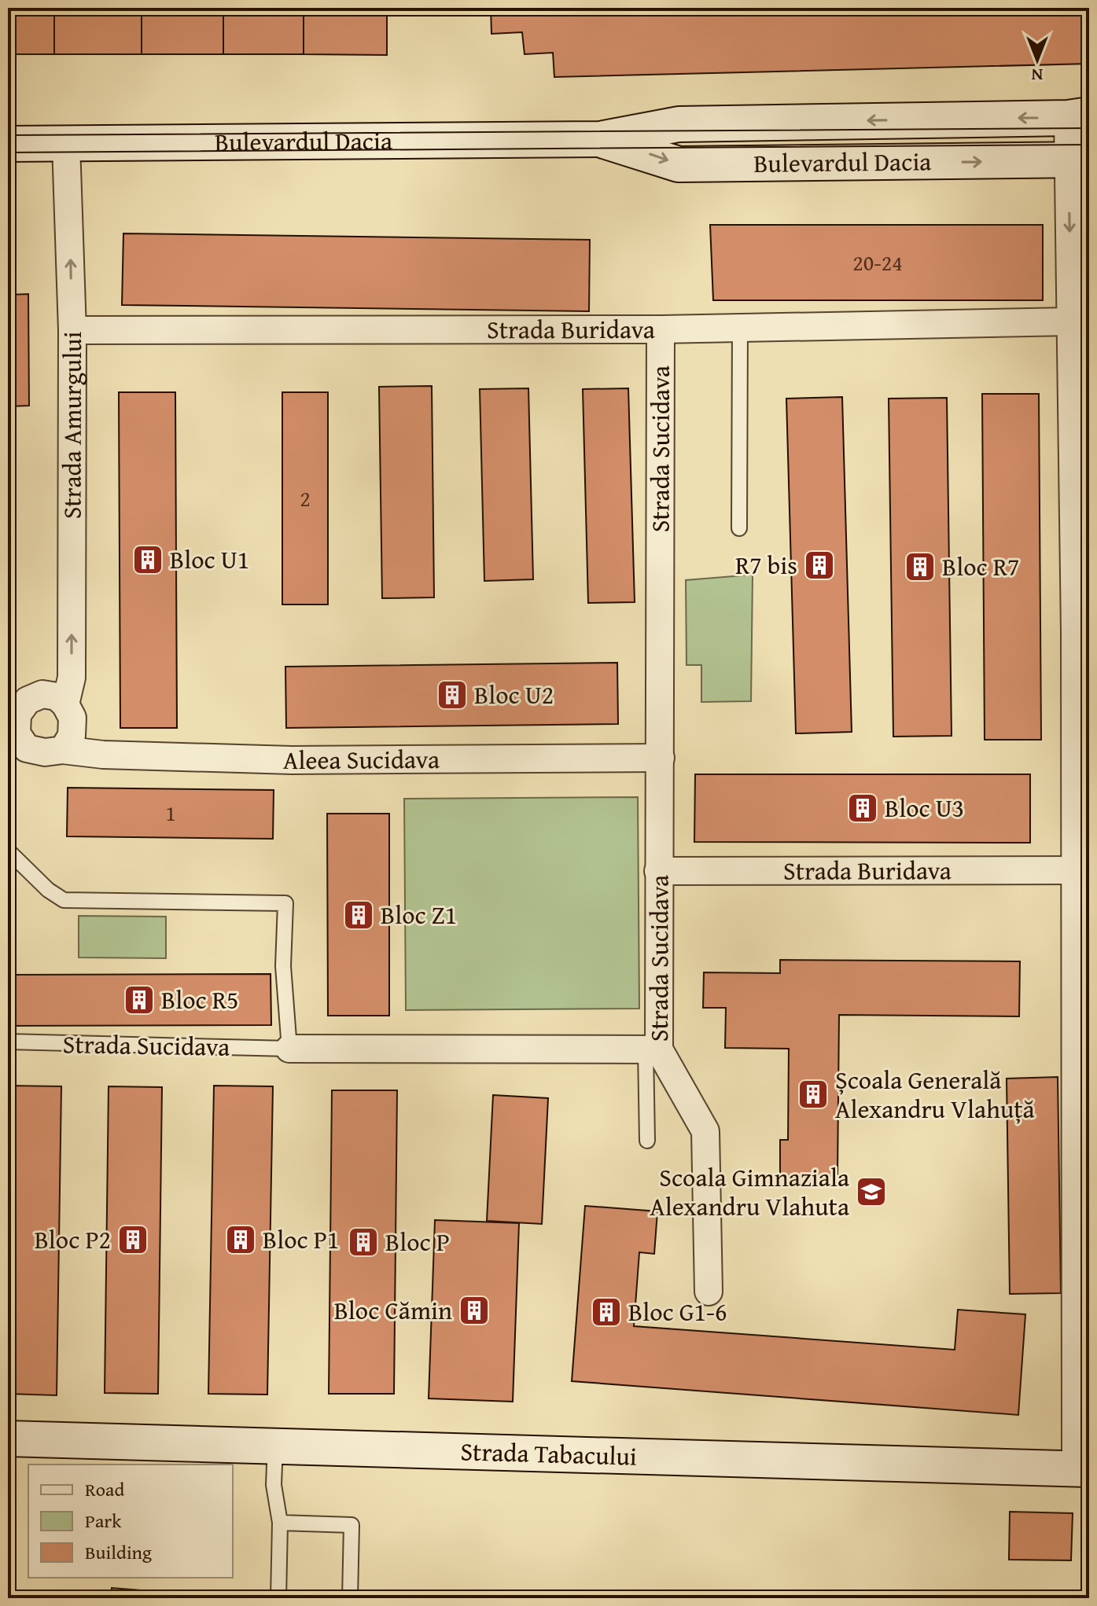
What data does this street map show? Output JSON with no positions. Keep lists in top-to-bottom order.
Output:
{
  "streets": {
    "street": [
      "Bulevardul Dacia",
      "Strada Buridava",
      "Strada Amurgului",
      "Strada Sucidava",
      "Aleea Sucidava",
      "Strada Tabacului"
    ]
  },
  "crossings": [
    ["Bulevardul Dacia", "Strada Amurgului"],
    ["Strada Buridava", "Strada Amurgului"],
    ["Strada Buridava", "Strada Sucidava"],
    ["Strada Amurgului", "Aleea Sucidava"],
    ["Strada Sucidava", "Aleea Sucidava"]
  ],
  "one_way": ["Strada Amurgului"],
  "places": {
    "building": [
      "Bloc U1",
      "R7 bis",
      "Bloc R7",
      "Bloc U2",
      "Bloc U3",
      "Bloc Z1",
      "Bloc R5",
      "Școala Generală Alexandru Vlahuță",
      "Bloc P2",
      "Bloc P1",
      "Bloc P",
      "Bloc Cămin",
      "Bloc G1-6"
    ],
    "school or university": ["Scoala Gimnaziala Alexandru Vlahuta"]
  },
  "house_numbers": ["20-24", "2", "1"],
  "legend": ["Road", "Park", "Building"],
  "north": "bottom"
}
